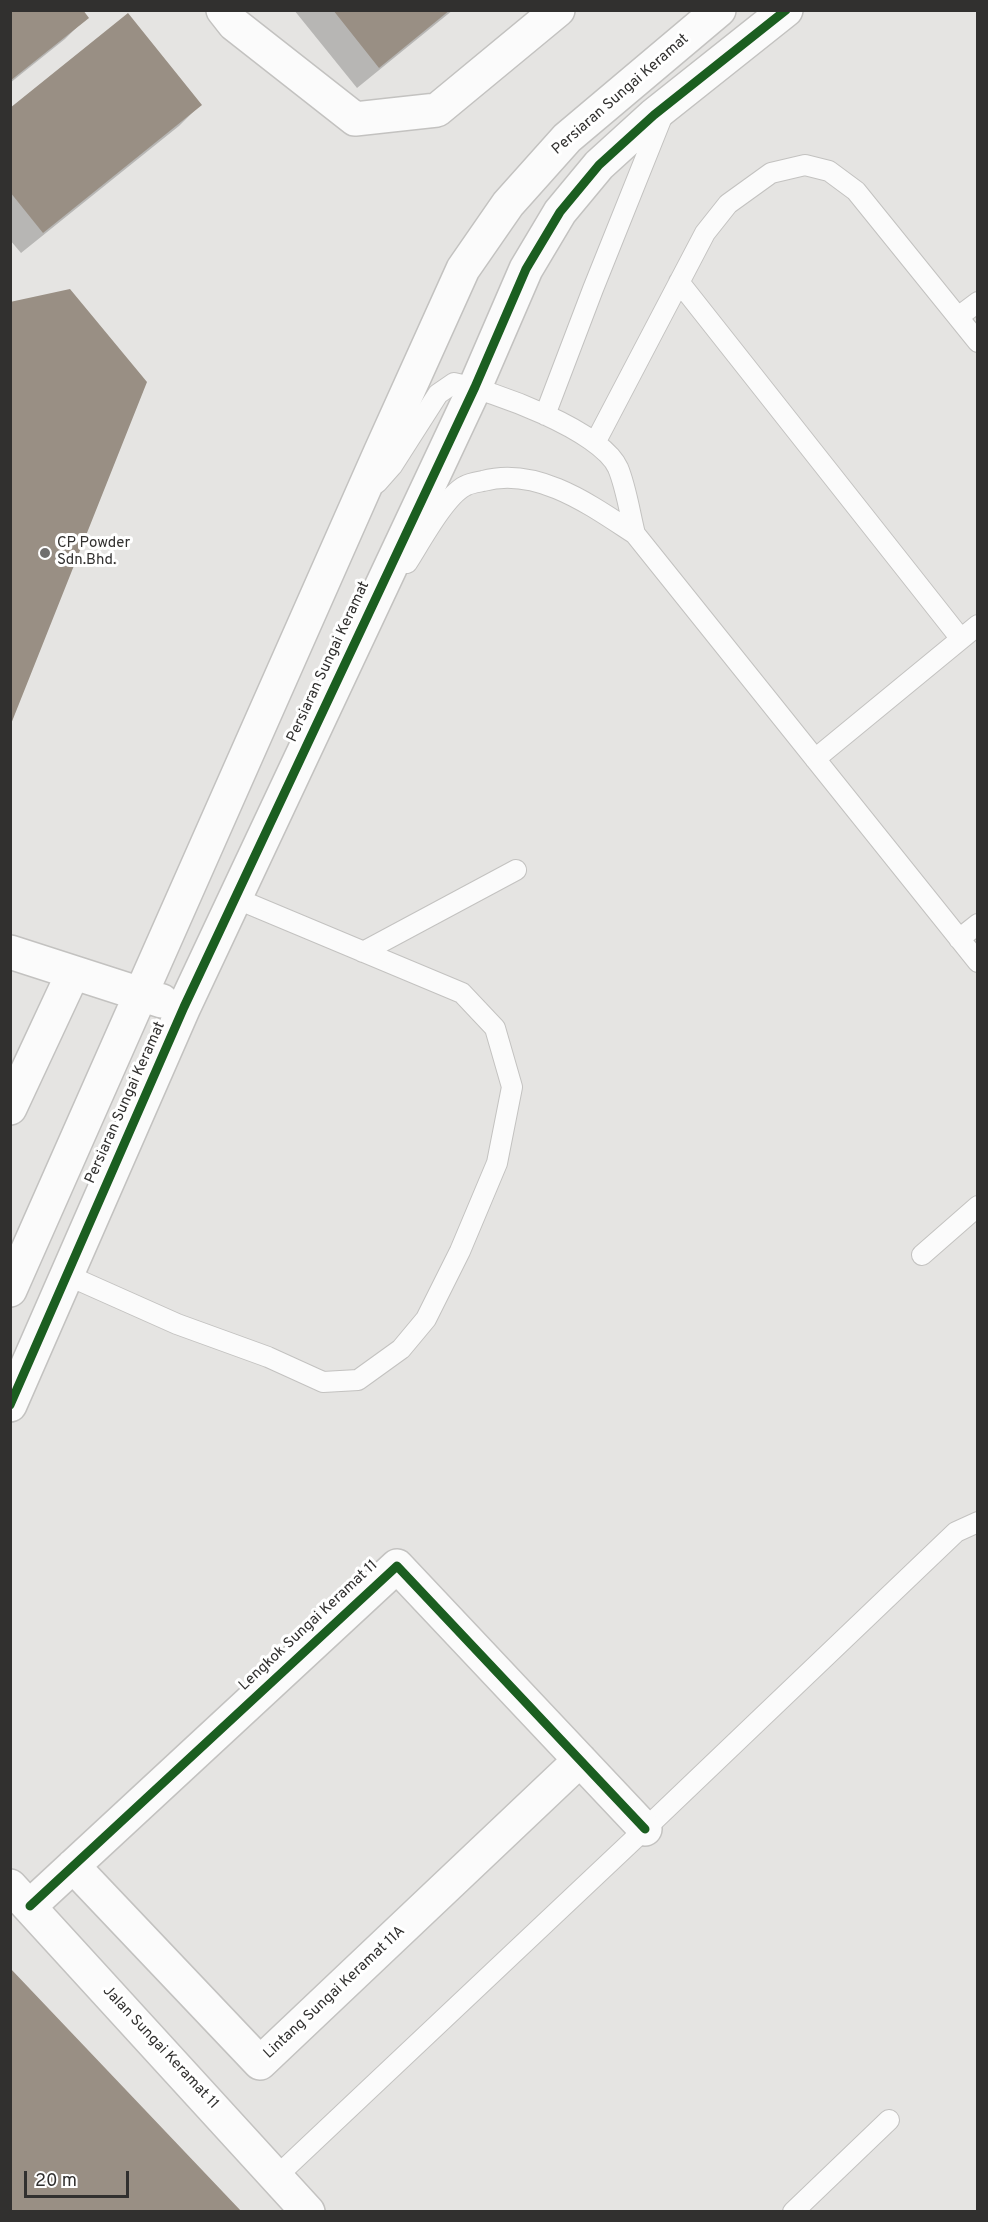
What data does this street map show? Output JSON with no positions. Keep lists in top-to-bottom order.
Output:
{
  "streets": {
    "street": [
      "Persiaran Sungai Keramat",
      "Lengkok Sungai Keramat 11",
      "Lintang Sungai Keramat 11A",
      "Jalan Sungai Keramat 11"
    ]
  },
  "crossings": [
    ["Lengkok Sungai Keramat 11", "Lintang Sungai Keramat 11A"],
    ["Lengkok Sungai Keramat 11", "Jalan Sungai Keramat 11"]
  ],
  "places": ["CP Powder Sdn.Bhd."],
  "scale_bar": "20 m"
}
